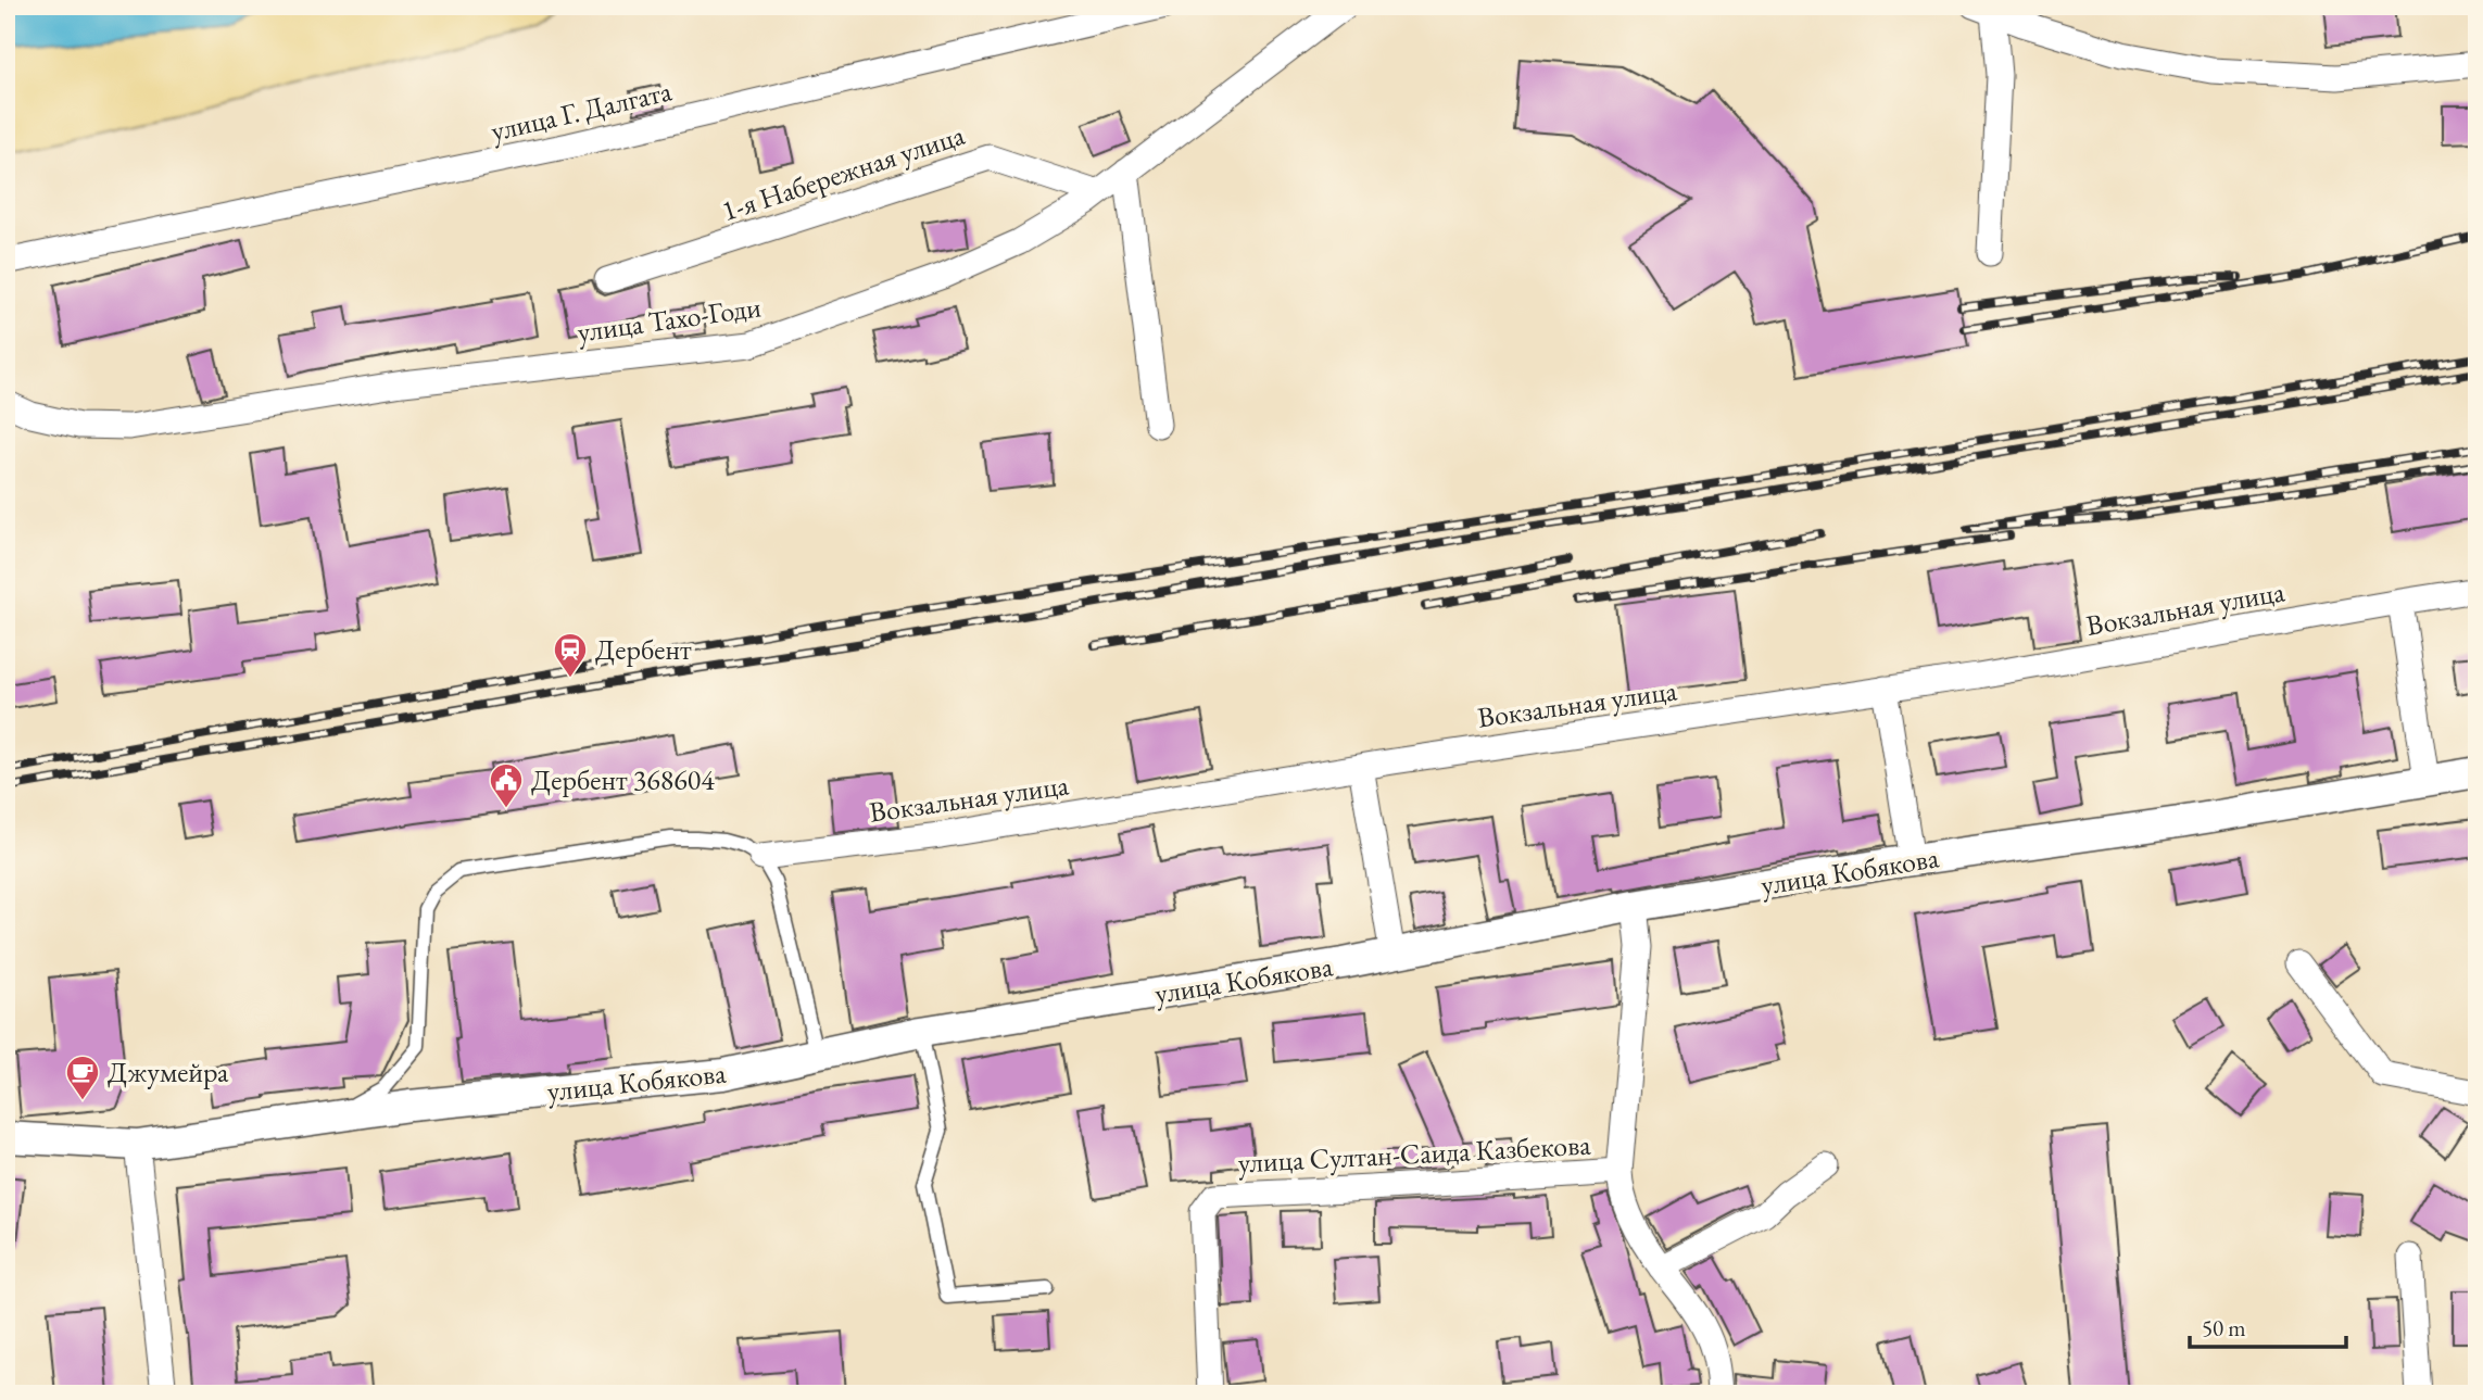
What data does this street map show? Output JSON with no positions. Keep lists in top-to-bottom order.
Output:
{
  "streets": {
    "street": [
      "улица Г. Далгата",
      "1-я Набережная улица",
      "улица Тахо-Годи",
      "Вокзальная улица",
      "улица Кобякова",
      "улица Султан-Саида Казбекова"
    ]
  },
  "crossings": [
    ["1-я Набережная улица", "улица Тахо-Годи"]
  ],
  "places": {
    "station": ["Дербент"],
    "public building": ["Дербент 368604"],
    "cafe": ["Джумейра"]
  },
  "scale_bar": "50 m"
}
